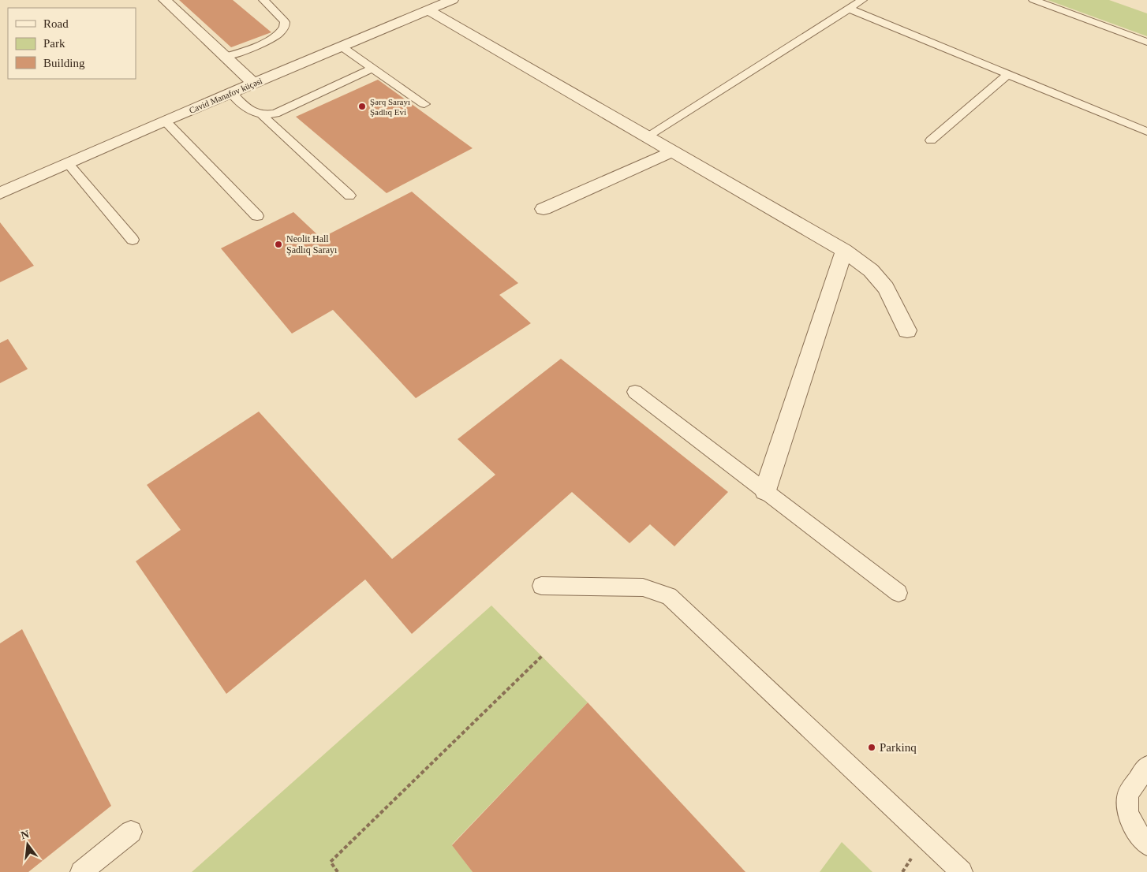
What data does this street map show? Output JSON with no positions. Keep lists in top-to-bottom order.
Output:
{
  "streets": {
    "street": ["Cavid Manafov küçəsi"]
  },
  "places": ["Şərq Sarayı Şadlıq Evi", "Neolit Hall Şadlıq Sarayı", "Parkinq"],
  "legend": ["Road", "Park", "Building"],
  "north": "top"
}
